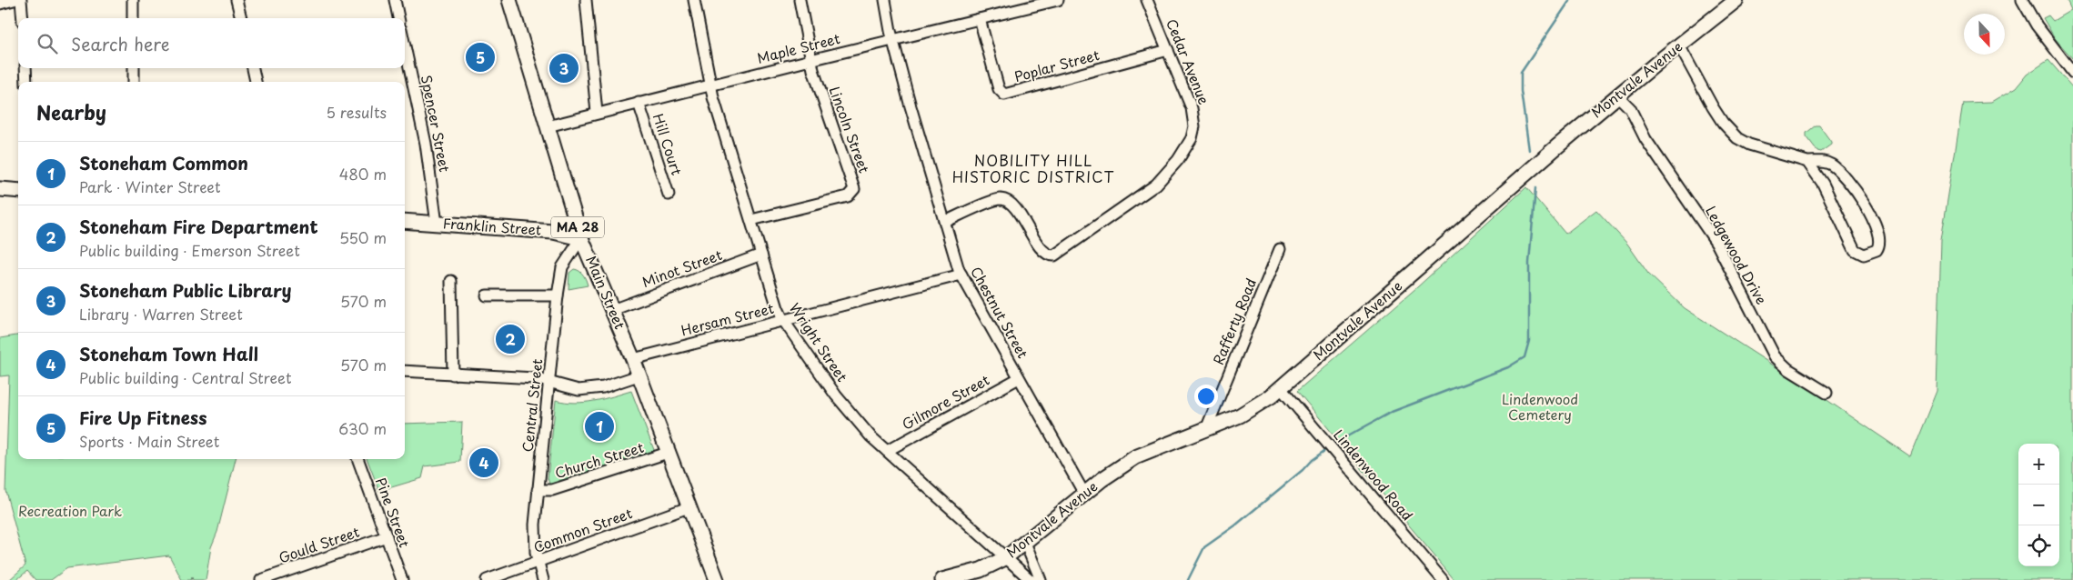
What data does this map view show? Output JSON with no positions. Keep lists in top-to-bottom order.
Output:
{
  "streets": {
    "main road": [
      "Montvale Avenue",
      "Franklin Street",
      "MA 28",
      "Main Street"
    ],
    "street": [
      "Maple Street",
      "Cedar Avenue",
      "Poplar Street",
      "Spencer Street",
      "Lincoln Street",
      "Hill Court",
      "Ledgewood Drive",
      "Minot Street",
      "Chestnut Street",
      "Hersam Street",
      "Rafferty Road",
      "Wright Street",
      "Gilmore Street",
      "Central Street",
      "Church Street",
      "Lindenwood Road",
      "Pine Street",
      "Common Street",
      "Gould Street"
    ]
  },
  "crossings": [
    ["Maple Street", "Poplar Street"],
    ["Maple Street", "Lincoln Street"],
    ["Maple Street", "Hill Court"],
    ["Maple Street", "Main Street"],
    ["Maple Street", "Chestnut Street"],
    ["Maple Street", "Wright Street"],
    ["Cedar Avenue", "Poplar Street"],
    ["Cedar Avenue", "Chestnut Street"],
    ["Montvale Avenue", "Ledgewood Drive"],
    ["Montvale Avenue", "Chestnut Street"],
    ["Montvale Avenue", "Rafferty Road"],
    ["Montvale Avenue", "Wright Street"],
    ["Montvale Avenue", "Lindenwood Road"],
    ["Spencer Street", "Franklin Street"],
    ["Lincoln Street", "Wright Street"],
    ["Franklin Street", "Main Street"],
    ["Franklin Street", "Central Street"],
    ["Minot Street", "Main Street"],
    ["Minot Street", "Wright Street"],
    ["Main Street", "Hersam Street"],
    ["Main Street", "Central Street"],
    ["Main Street", "Church Street"],
    ["Main Street", "Common Street"],
    ["Chestnut Street", "Hersam Street"],
    ["Chestnut Street", "Gilmore Street"],
    ["Hersam Street", "Wright Street"],
    ["Wright Street", "Gilmore Street"],
    ["Central Street", "Church Street"],
    ["Central Street", "Common Street"],
    ["Pine Street", "Gould Street"]
  ],
  "districts": ["NOBILITY HILL HISTORIC DISTRICT"],
  "parks": ["Lindenwood Cemetery", "Recreation Park"],
  "north": "bottom",
  "page": {
    "search": "Search here",
    "pins": [
      "5",
      "3",
      "2",
      "1",
      "4"
    ],
    "heading": ["Nearby", "5 results"],
    "list": [
      {
        "mark": "1",
        "name": "Stoneham Common",
        "note": "Park · Winter Street",
        "value": "480 m"
      },
      {
        "mark": "2",
        "name": "Stoneham Fire Department",
        "note": "Public building · Emerson Street",
        "value": "550 m"
      },
      {
        "mark": "3",
        "name": "Stoneham Public Library",
        "note": "Library · Warren Street",
        "value": "570 m"
      },
      {
        "mark": "4",
        "name": "Stoneham Town Hall",
        "note": "Public building · Central Street",
        "value": "570 m"
      },
      {
        "mark": "5",
        "name": "Fire Up Fitness",
        "note": "Sports · Main Street",
        "value": "630 m"
      }
    ],
    "map_buttons": ["+", "−"]
  }
}
